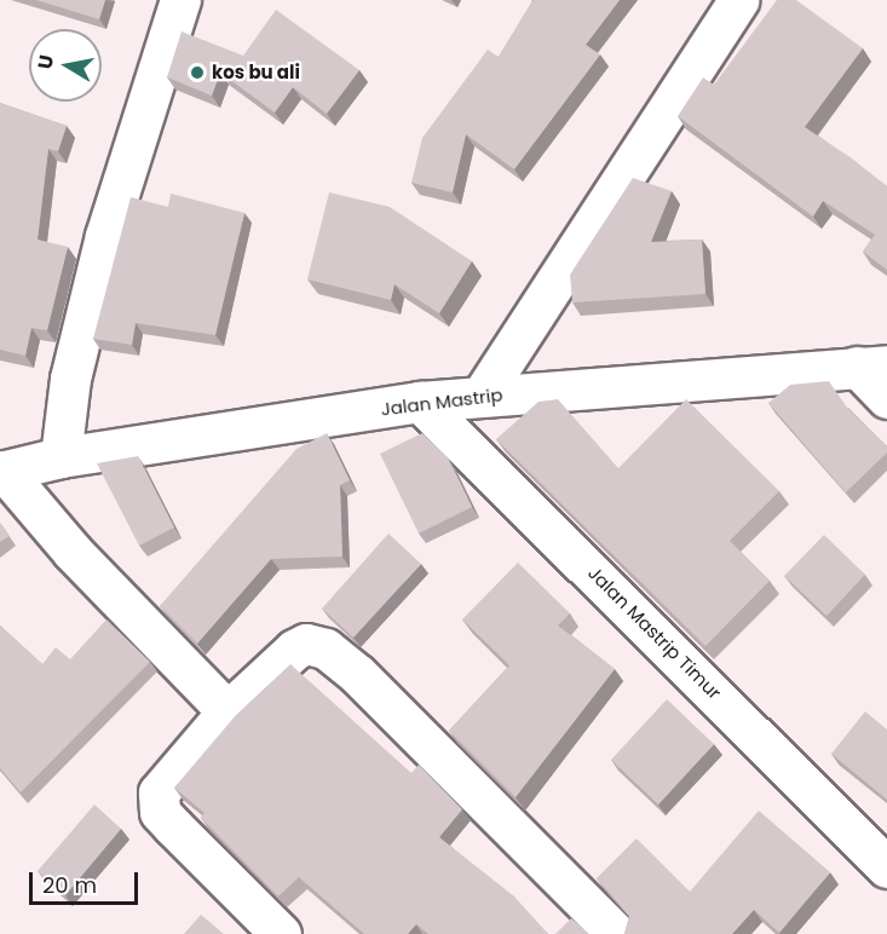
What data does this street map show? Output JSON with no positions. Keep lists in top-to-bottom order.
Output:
{
  "streets": {
    "street": ["Jalan Mastrip", "Jalan Mastrip Timur"]
  },
  "crossings": [
    ["Jalan Mastrip", "Jalan Mastrip Timur"]
  ],
  "places": ["kos bu ali"],
  "scale_bar": "20 m",
  "north": "left"
}
